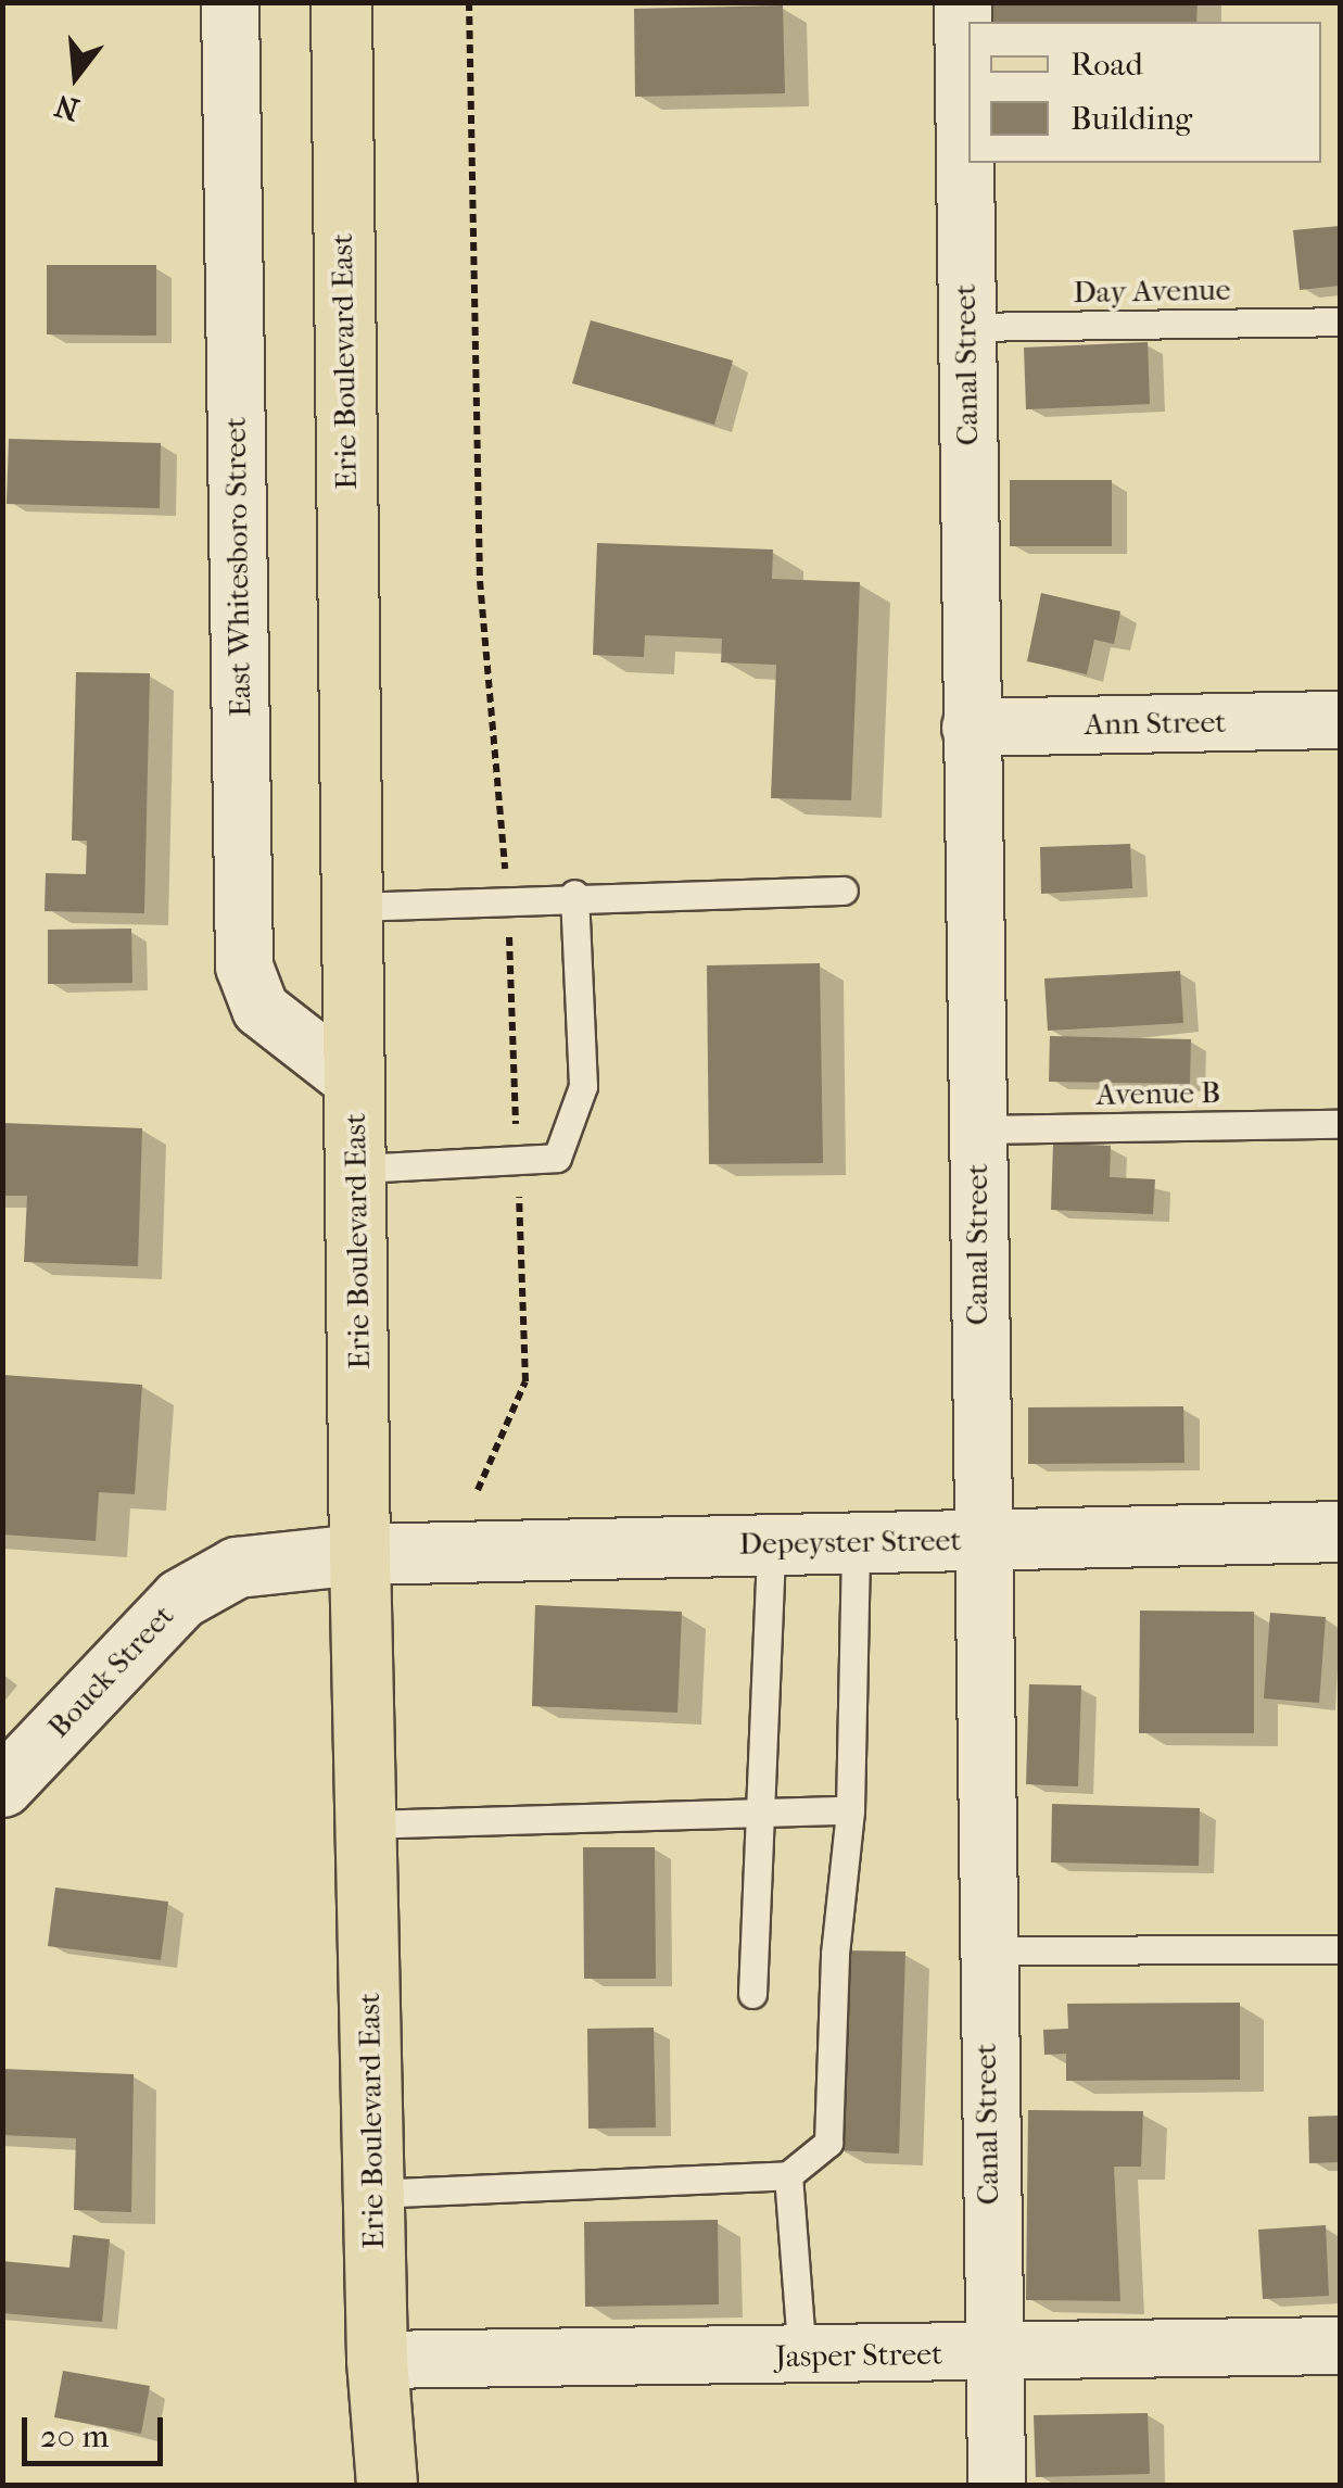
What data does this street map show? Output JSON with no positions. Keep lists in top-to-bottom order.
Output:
{
  "streets": {
    "main road": ["Erie Boulevard East"],
    "street": [
      "Canal Street",
      "East Whitesboro Street",
      "Ann Street",
      "Depeyster Street",
      "Bouck Street",
      "Jasper Street"
    ],
    "lane": ["Day Avenue", "Avenue B"]
  },
  "crossings": [
    ["Day Avenue", "Canal Street"],
    ["Erie Boulevard East", "East Whitesboro Street"],
    ["Erie Boulevard East", "Depeyster Street"],
    ["Erie Boulevard East", "Bouck Street"],
    ["Erie Boulevard East", "Jasper Street"],
    ["Canal Street", "Ann Street"],
    ["Canal Street", "Avenue B"],
    ["Canal Street", "Depeyster Street"],
    ["Canal Street", "Jasper Street"],
    ["Depeyster Street", "Bouck Street"]
  ],
  "legend": ["Road", "Building"],
  "scale_bar": "20 m",
  "north": "bottom"
}
